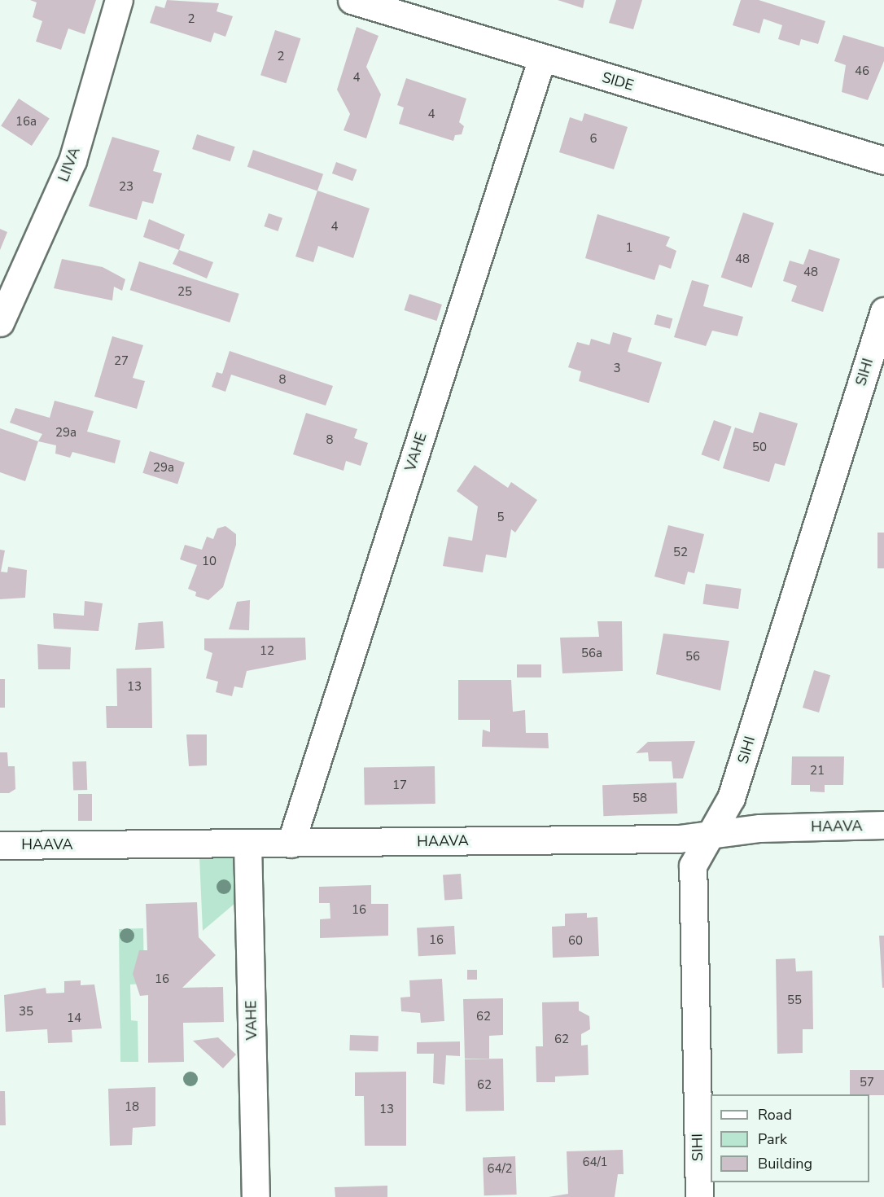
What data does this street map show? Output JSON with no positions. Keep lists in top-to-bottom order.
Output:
{
  "streets": {
    "street": [
      "SIDE",
      "LIIVA",
      "SIHI",
      "VAHE",
      "HAAVA"
    ]
  },
  "crossings": [
    ["SIDE", "VAHE"],
    ["SIHI", "HAAVA"],
    ["VAHE", "HAAVA"]
  ],
  "house_numbers": [
    "2",
    "2",
    "46",
    "4",
    "4",
    "16a",
    "6",
    "23",
    "4",
    "1",
    "48",
    "48",
    "25",
    "27",
    "3",
    "8",
    "29a",
    "8",
    "50",
    "29a",
    "5",
    "52",
    "10",
    "12",
    "56a",
    "56",
    "13",
    "21",
    "17",
    "58",
    "16",
    "16",
    "60",
    "16",
    "55",
    "35",
    "62",
    "14",
    "62",
    "57",
    "62",
    "18",
    "13",
    "64/1",
    "64/2"
  ],
  "legend": ["Road", "Park", "Building"]
}
